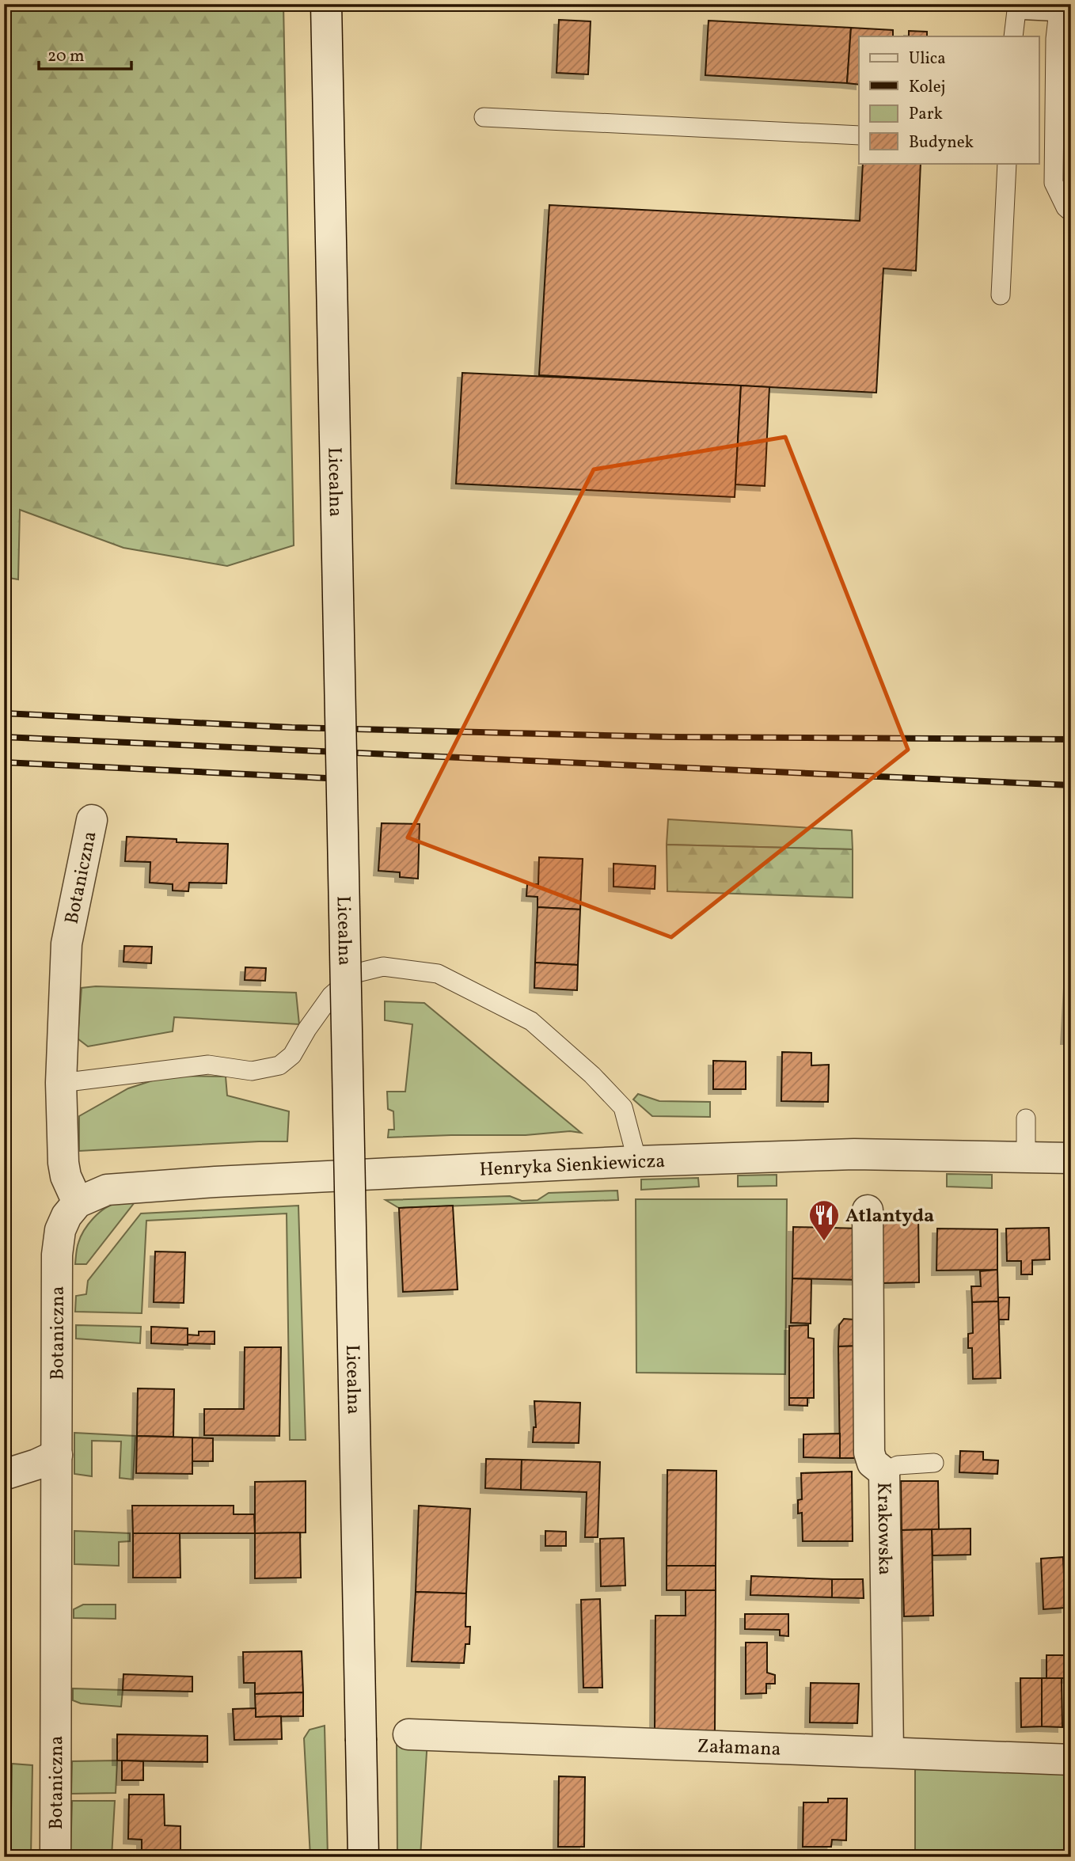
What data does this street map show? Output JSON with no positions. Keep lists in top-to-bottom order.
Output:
{
  "streets": {
    "street": [
      "Licealna",
      "Botaniczna",
      "Henryka Sienkiewicza",
      "Krakowska",
      "Załamana"
    ]
  },
  "crossings": [
    ["Licealna", "Henryka Sienkiewicza"],
    ["Botaniczna", "Henryka Sienkiewicza"],
    ["Krakowska", "Załamana"]
  ],
  "places": {
    "restaurant": ["Atlantyda"]
  },
  "legend": [
    "Ulica",
    "Kolej",
    "Park",
    "Budynek"
  ],
  "scale_bar": "20 m"
}
